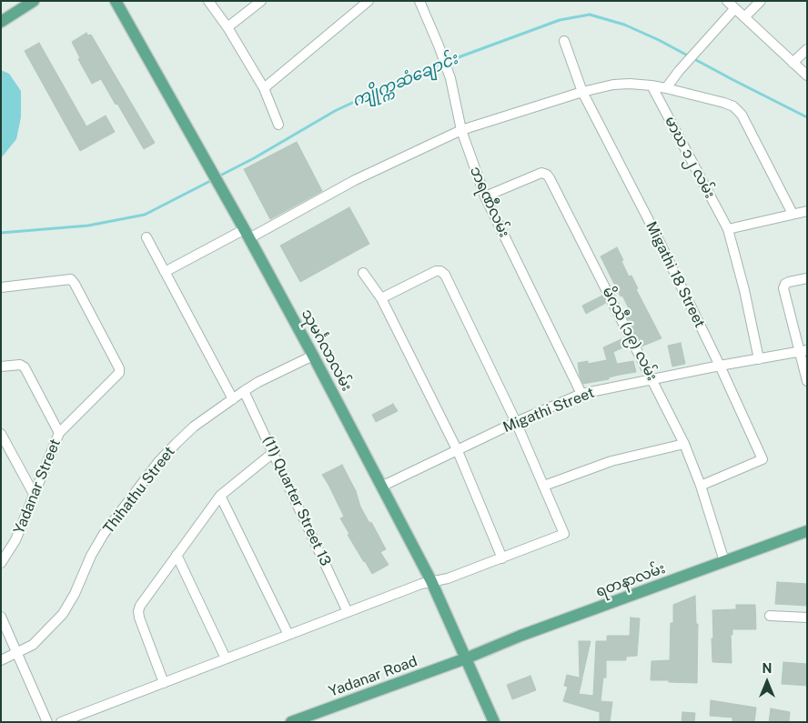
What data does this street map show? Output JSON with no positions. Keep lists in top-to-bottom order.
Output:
{
  "streets": {
    "main road": ["သုမင်္ဂလာလမ်း", "ရတနာလမ်း", "Yadanar Road"],
    "street": [
      "မာဃ ၁၂ လမ်း",
      "ဘရဏီလမ်း",
      "Migathi 18 Street",
      "မိဂသီ (၁၉) လမ်း",
      "Migathi Street",
      "Yadanar Street",
      "Thihathu Street",
      "(11) Quarter Street 13"
    ]
  },
  "crossings": [
    ["မာဃ ၁၂ လမ်း", "Migathi Street"],
    ["ဘရဏီလမ်း", "မိဂသီ (၁၉) လမ်း"],
    ["ဘရဏီလမ်း", "Migathi Street"],
    ["Migathi 18 Street", "မိဂသီ (၁၉) လမ်း"],
    ["Migathi 18 Street", "Migathi Street"],
    ["မိဂသီ (၁၉) လမ်း", "Migathi Street"],
    ["မိဂသီ (၁၉) လမ်း", "ရတနာလမ်း"],
    ["သုမင်္ဂလာလမ်း", "Migathi Street"],
    ["သုမင်္ဂလာလမ်း", "Thihathu Street"],
    ["သုမင်္ဂလာလမ်း", "ရတနာလမ်း"],
    ["သုမင်္ဂလာလမ်း", "Yadanar Road"],
    ["Thihathu Street", "(11) Quarter Street 13"],
    ["ရတနာလမ်း", "Yadanar Road"]
  ],
  "water": ["ကျိုက္ကဆံချောင်း"],
  "north": "top"
}
